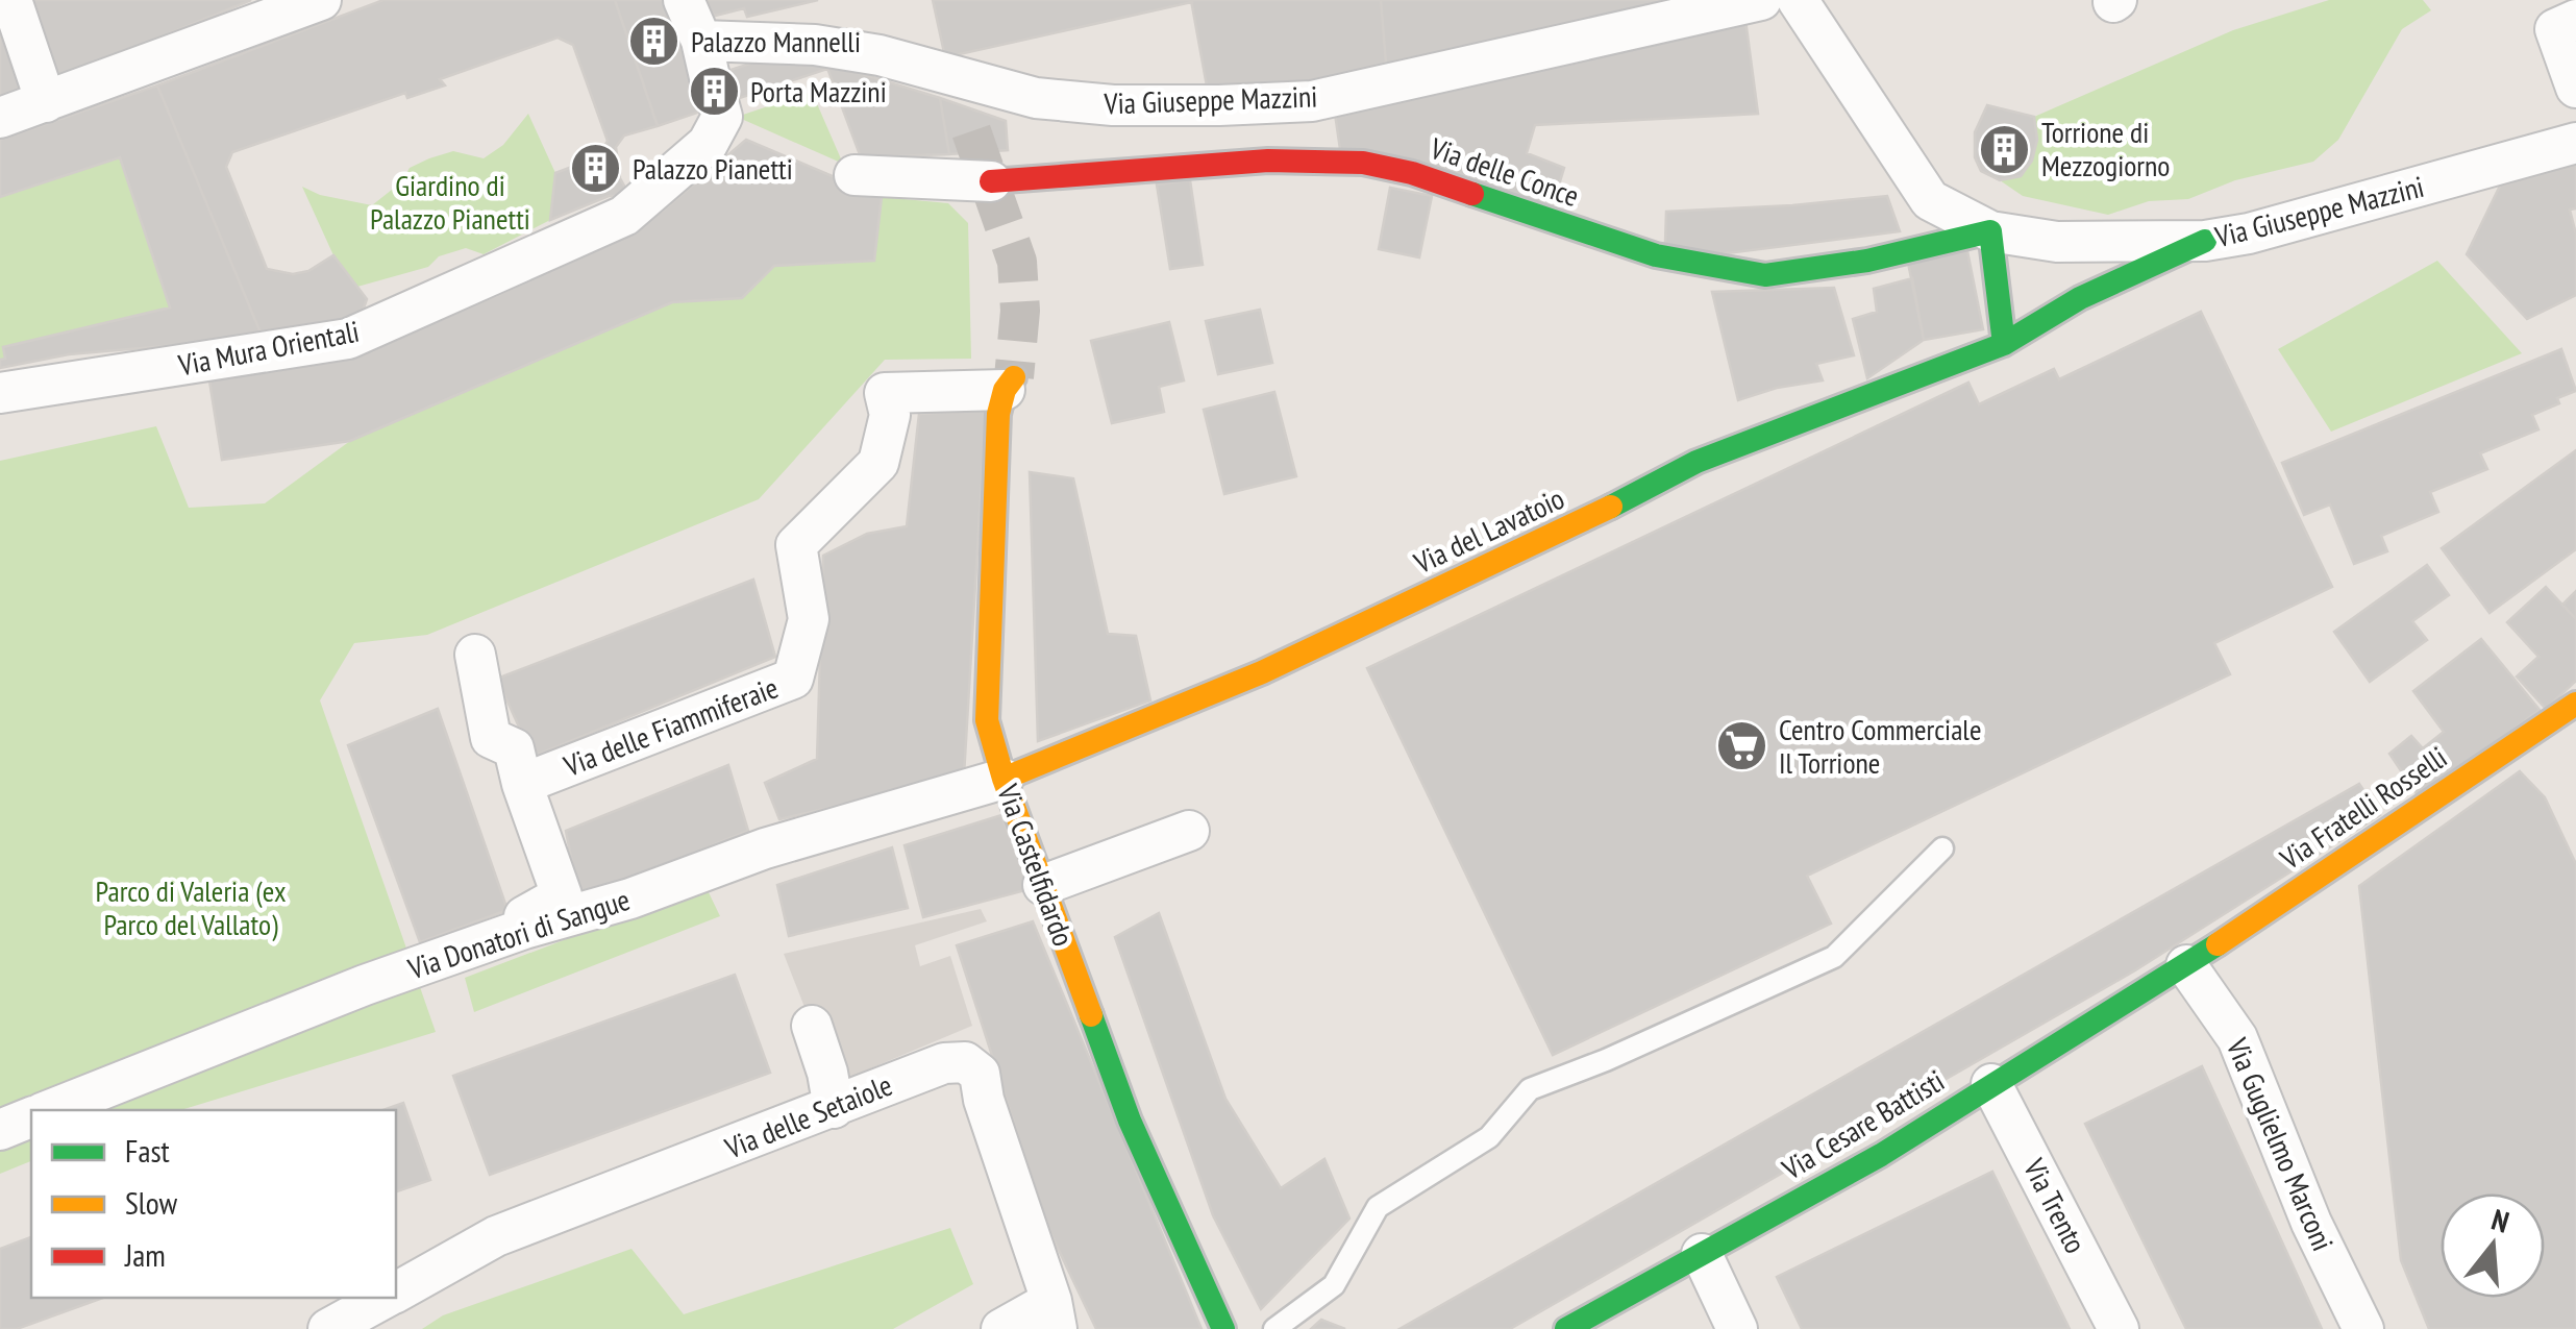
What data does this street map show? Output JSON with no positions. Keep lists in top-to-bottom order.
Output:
{
  "streets": {
    "street": [
      "Via Giuseppe Mazzini",
      "Via delle Conce",
      "Via Mura Orientali",
      "Via del Lavatoio",
      "Via delle Fiammiferaie",
      "Via Fratelli Rosselli",
      "Via Castelfidardo",
      "Via Donatori di Sangue",
      "Via delle Setaiole",
      "Via Cesare Battisti",
      "Via Guglielmo Marconi",
      "Via Trento"
    ]
  },
  "crossings": [
    ["Via Giuseppe Mazzini", "Via delle Conce"],
    ["Via Giuseppe Mazzini", "Via Mura Orientali"],
    ["Via Giuseppe Mazzini", "Via del Lavatoio"],
    ["Via del Lavatoio", "Via Castelfidardo"],
    ["Via del Lavatoio", "Via Donatori di Sangue"],
    ["Via delle Fiammiferaie", "Via Castelfidardo"],
    ["Via Fratelli Rosselli", "Via Cesare Battisti"],
    ["Via Fratelli Rosselli", "Via Guglielmo Marconi"],
    ["Via Castelfidardo", "Via Donatori di Sangue"],
    ["Via Cesare Battisti", "Via Guglielmo Marconi"],
    ["Via Cesare Battisti", "Via Trento"]
  ],
  "parks": ["Giardino di Palazzo Pianetti", "Parco di Valeria (ex Parco del Vallato)"],
  "places": {
    "building": [
      "Palazzo Mannelli",
      "Porta Mazzini",
      "Torrione di Mezzogiorno",
      "Palazzo Pianetti"
    ],
    "supermarket": ["Centro Commerciale Il Torrione"]
  },
  "legend": ["Fast", "Slow", "Jam"],
  "north": "top"
}
